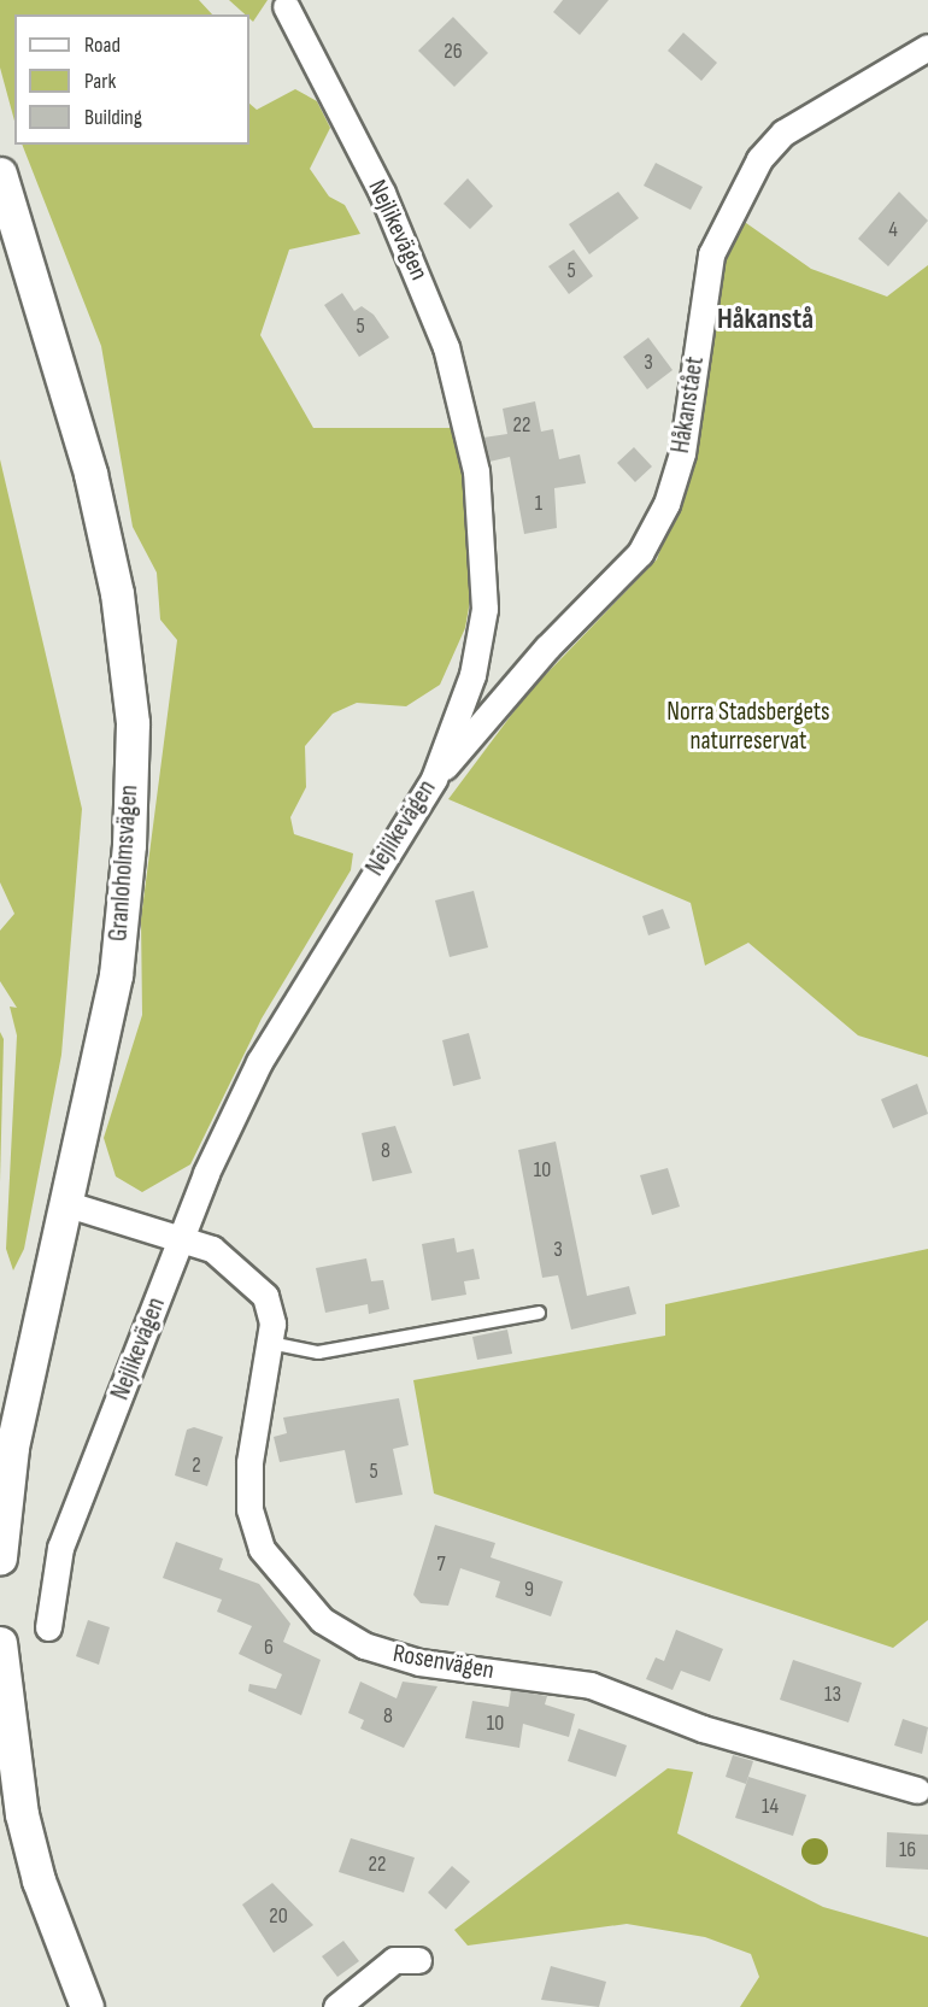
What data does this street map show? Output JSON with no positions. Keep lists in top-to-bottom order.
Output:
{
  "streets": {
    "street": [
      "Nejlikevägen",
      "Håkanstået",
      "Granloholmsvägen",
      "Rosenvägen"
    ]
  },
  "crossings": [
    ["Nejlikevägen", "Håkanstået"],
    ["Nejlikevägen", "Rosenvägen"],
    ["Granloholmsvägen", "Rosenvägen"]
  ],
  "districts": ["Håkanstå"],
  "parks": ["Norra Stadsbergets naturreservat"],
  "house_numbers": [
    "26",
    "4",
    "5",
    "5",
    "3",
    "22",
    "1",
    "8",
    "10",
    "3",
    "2",
    "5",
    "7",
    "9",
    "6",
    "13",
    "8",
    "10",
    "14",
    "16",
    "22",
    "20"
  ],
  "legend": ["Road", "Park", "Building"]
}
